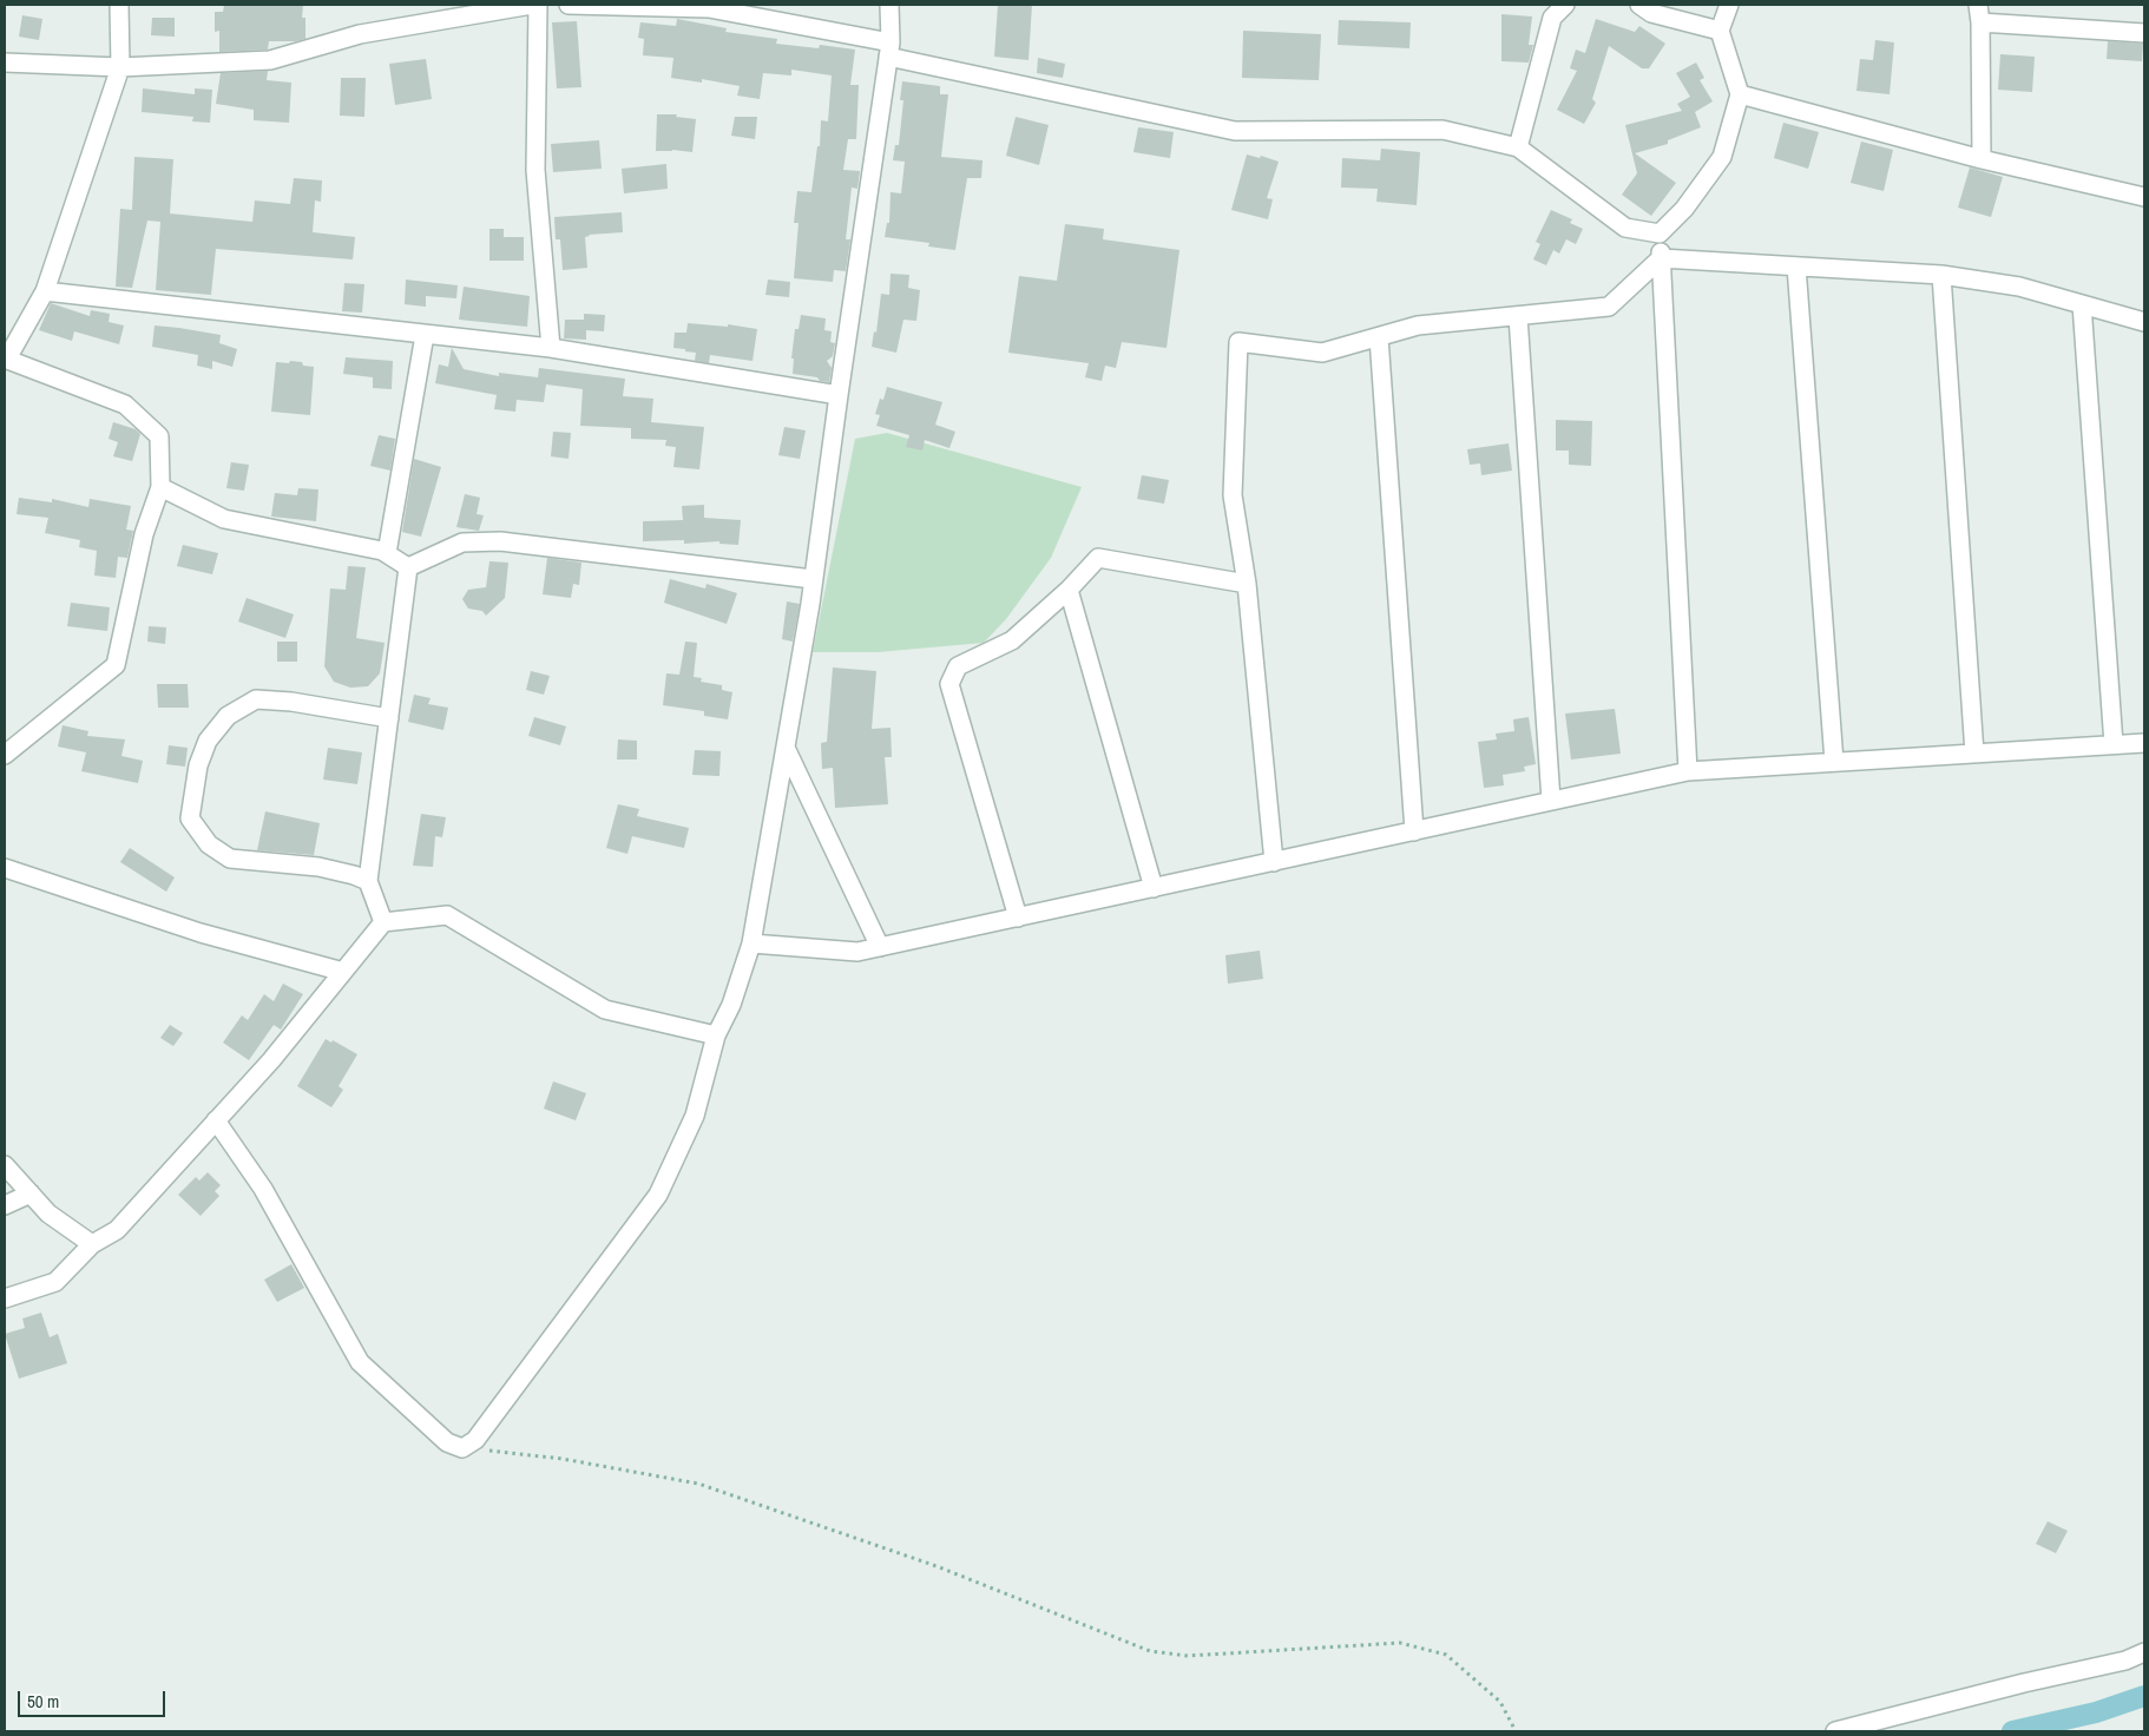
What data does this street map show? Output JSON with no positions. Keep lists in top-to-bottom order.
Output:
{
  "scale_bar": "50 m"
}
